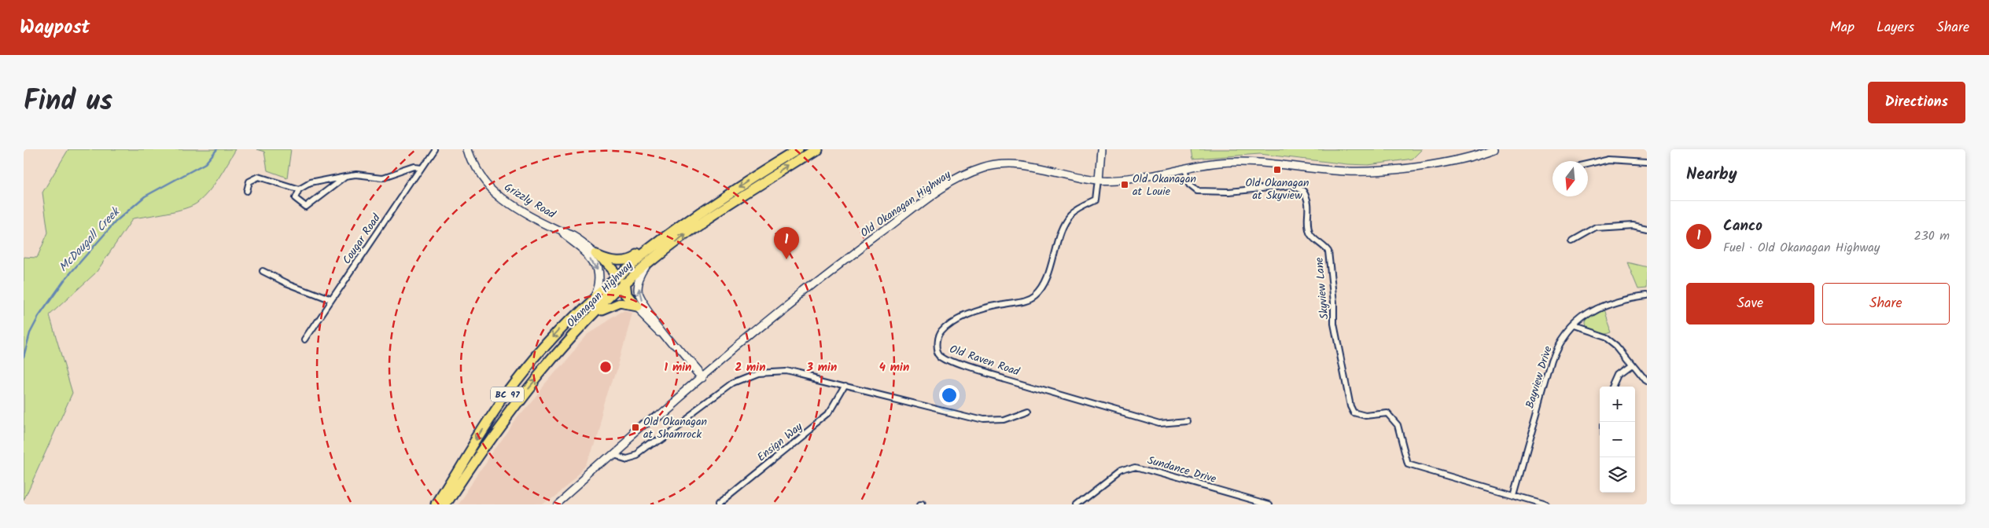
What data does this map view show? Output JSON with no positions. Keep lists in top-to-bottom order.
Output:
{
  "streets": {
    "highway": ["Okanagan Highway", "BC 97"],
    "street": [
      "Grizzly Road",
      "Old Okanagan Highway",
      "Cougar Road",
      "Skyview Lane",
      "Old Raven Road",
      "Bayview Drive",
      "Ensign Way",
      "Sundance Drive"
    ]
  },
  "crossings": [
    ["Grizzly Road", "Okanagan Highway"],
    ["Old Okanagan Highway", "Skyview Lane"],
    ["Old Okanagan Highway", "Old Raven Road"],
    ["Skyview Lane", "Bayview Drive"]
  ],
  "water": ["McDougall Creek"],
  "places": {
    "transit": ["Old Okanagan at Skyview", "Old Okanagan at Louie", "Old Okanagan at Shamrock"]
  },
  "north": "bottom",
  "page": {
    "header": "Waypost",
    "nav": ["Map", "Layers", "Share"],
    "title": "Find us",
    "buttons": [
      "Directions",
      ["Save", "Share"]
    ],
    "heading": "Nearby",
    "list": [
      {
        "mark": "1",
        "name": "Canco",
        "note": "Fuel · Old Okanagan Highway",
        "value": "230 m"
      }
    ],
    "pins": "1",
    "map_buttons": ["+", "−"]
  },
  "rings": [
    "1 min",
    "2 min",
    "3 min",
    "4 min"
  ]
}
